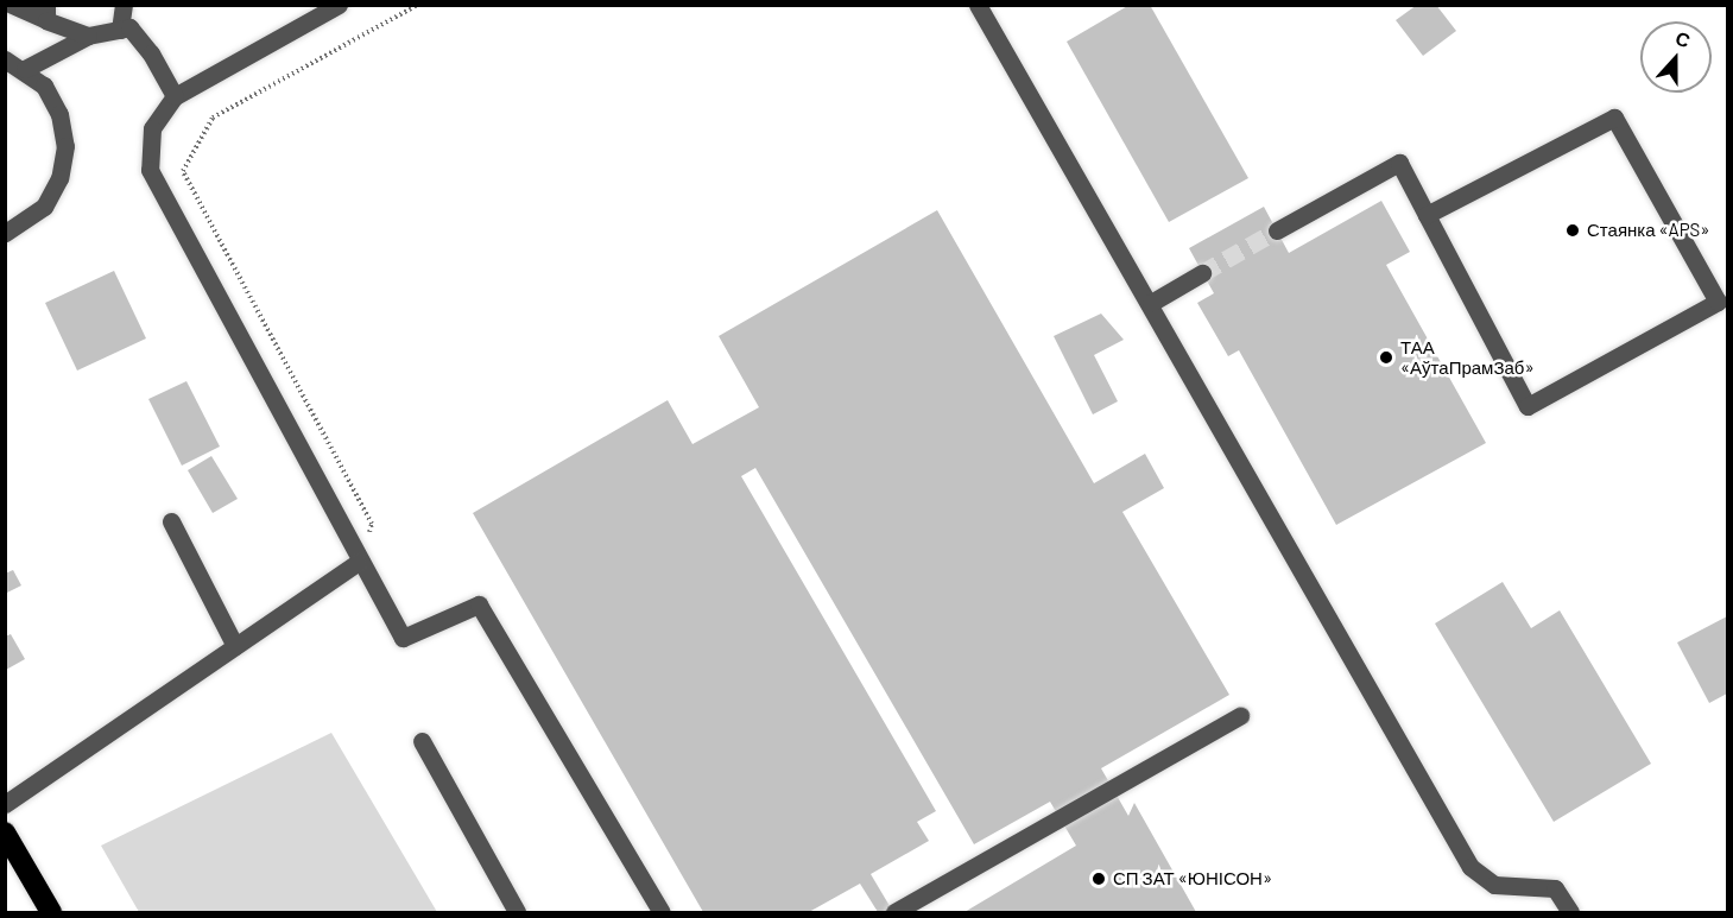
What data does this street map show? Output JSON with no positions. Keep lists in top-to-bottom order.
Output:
{
  "places": ["Стаянка «APS»", "ТАА «АўтаПрамЗаб»", "СП ЗАТ «ЮНІСОН»"],
  "north": "top"
}
